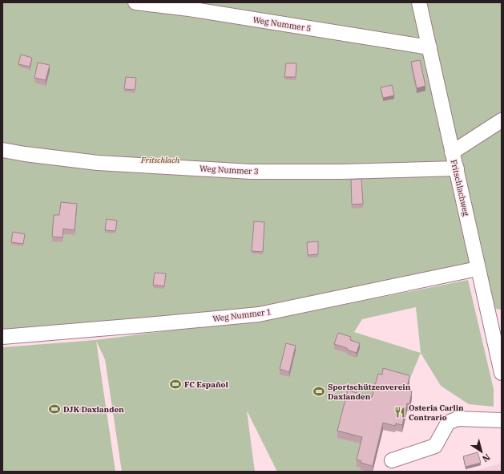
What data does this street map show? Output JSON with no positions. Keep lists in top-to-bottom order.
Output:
{
  "streets": {
    "street": [
      "Weg Nummer 5",
      "Weg Nummer 3",
      "Fritschlachweg",
      "Weg Nummer 1"
    ]
  },
  "crossings": [
    ["Weg Nummer 5", "Fritschlachweg"],
    ["Weg Nummer 3", "Fritschlachweg"],
    ["Fritschlachweg", "Weg Nummer 1"]
  ],
  "parks": ["Fritschlach"],
  "places": {
    "sports": ["FC Español", "Sportschützenverein Daxlanden", "DJK Daxlanden"],
    "restaurant": ["Osteria Carlin Contrario"]
  },
  "north": "bottom right"
}
